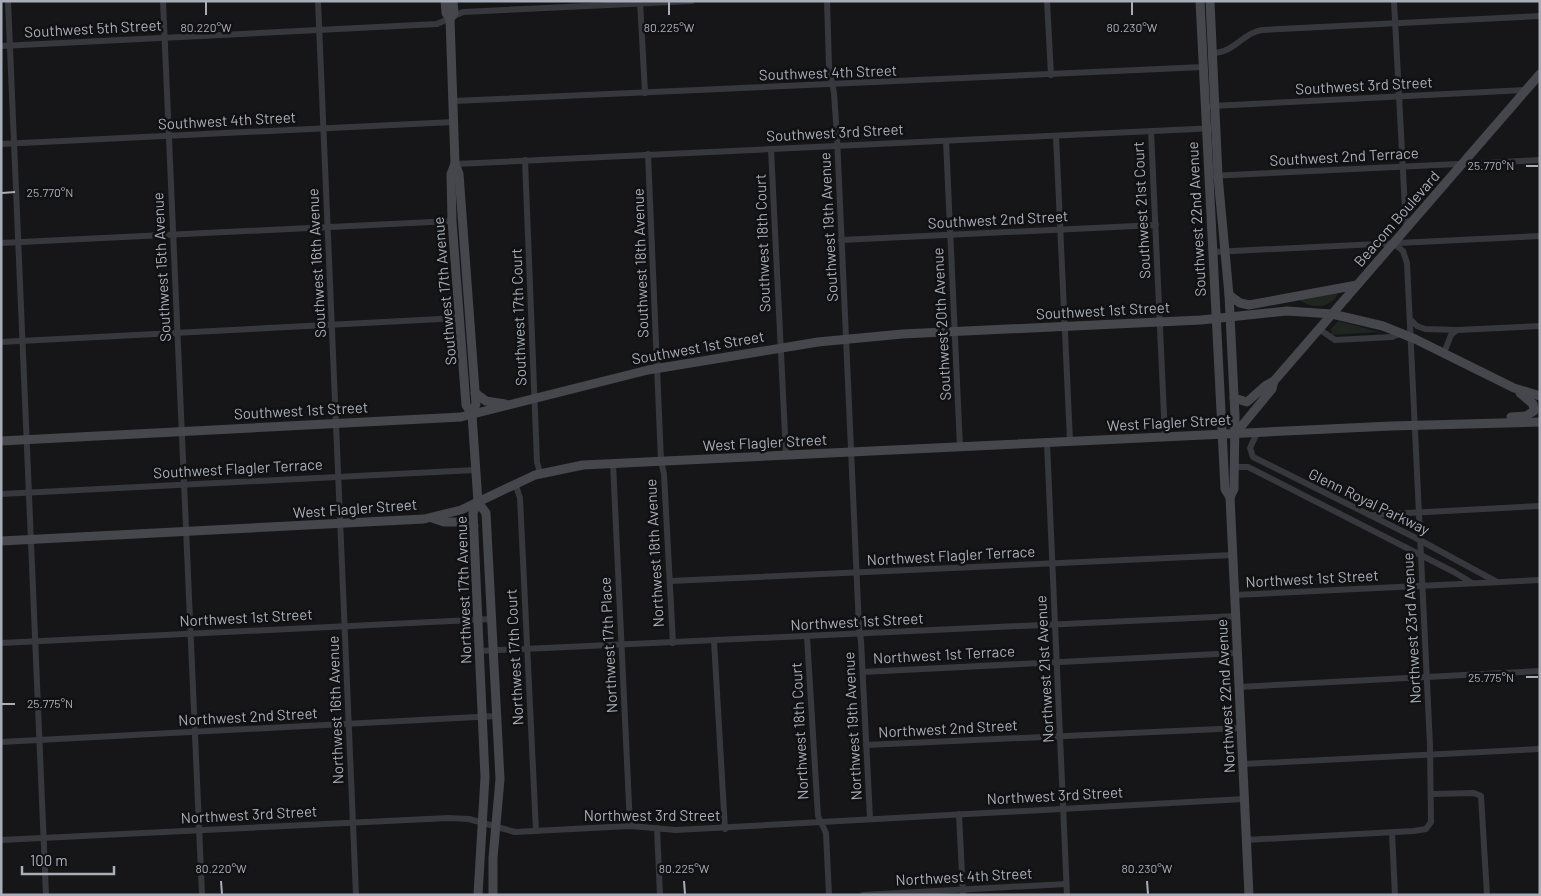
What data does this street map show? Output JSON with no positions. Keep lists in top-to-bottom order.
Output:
{
  "streets": {
    "main road": [
      "Southwest 22nd Avenue",
      "Beacom Boulevard",
      "Southwest 17th Avenue",
      "Southwest 1st Street",
      "West Flagler Street",
      "Northwest 17th Avenue",
      "Northwest 22nd Avenue"
    ],
    "street": [
      "Southwest 5th Street",
      "Southwest 4th Street",
      "Southwest 3rd Street",
      "Southwest 2nd Terrace",
      "Southwest 21st Court",
      "Southwest 2nd Street",
      "Southwest 19th Avenue",
      "Southwest 18th Court",
      "Southwest 16th Avenue",
      "Southwest 18th Avenue",
      "Southwest 15th Avenue",
      "Southwest 17th Court",
      "Southwest 20th Avenue",
      "Southwest Flagler Terrace",
      "Glenn Royal Parkway",
      "Northwest 18th Avenue",
      "Northwest Flagler Terrace",
      "Northwest 1st Street",
      "Northwest 23rd Avenue",
      "Northwest 17th Place",
      "Northwest 1st Terrace",
      "Northwest 17th Court",
      "Northwest 21st Avenue",
      "Northwest 16th Avenue",
      "Northwest 2nd Street",
      "Northwest 19th Avenue",
      "Northwest 18th Court",
      "Northwest 3rd Street",
      "Northwest 4th Street"
    ]
  },
  "crossings": [
    ["Southwest 5th Street", "Southwest 16th Avenue"],
    ["Southwest 5th Street", "Southwest 15th Avenue"],
    ["Southwest 5th Street", "Southwest 17th Avenue"],
    ["Southwest 4th Street", "Southwest 22nd Avenue"],
    ["Southwest 4th Street", "Southwest 19th Avenue"],
    ["Southwest 4th Street", "Southwest 16th Avenue"],
    ["Southwest 4th Street", "Southwest 15th Avenue"],
    ["Southwest 4th Street", "Southwest 17th Avenue"],
    ["Southwest 3rd Street", "Southwest 21st Court"],
    ["Southwest 3rd Street", "Southwest 22nd Avenue"],
    ["Southwest 3rd Street", "Beacom Boulevard"],
    ["Southwest 3rd Street", "Southwest 19th Avenue"],
    ["Southwest 3rd Street", "Southwest 18th Court"],
    ["Southwest 3rd Street", "Southwest 18th Avenue"],
    ["Southwest 3rd Street", "Southwest 17th Avenue"],
    ["Southwest 3rd Street", "Southwest 17th Court"],
    ["Southwest 3rd Street", "Southwest 20th Avenue"],
    ["Southwest 2nd Terrace", "Southwest 22nd Avenue"],
    ["Southwest 2nd Terrace", "Beacom Boulevard"],
    ["Southwest 21st Court", "Southwest 2nd Street"],
    ["Southwest 21st Court", "Southwest 1st Street"],
    ["Southwest 21st Court", "West Flagler Street"],
    ["Southwest 22nd Avenue", "Beacom Boulevard"],
    ["Southwest 22nd Avenue", "Southwest 1st Street"],
    ["Southwest 22nd Avenue", "West Flagler Street"],
    ["Southwest 22nd Avenue", "Northwest 22nd Avenue"],
    ["Beacom Boulevard", "Southwest 1st Street"],
    ["Beacom Boulevard", "West Flagler Street"],
    ["Beacom Boulevard", "Northwest 23rd Avenue"],
    ["Beacom Boulevard", "Northwest 22nd Avenue"],
    ["Southwest 2nd Street", "Southwest 19th Avenue"],
    ["Southwest 2nd Street", "Southwest 20th Avenue"],
    ["Southwest 19th Avenue", "Southwest 1st Street"],
    ["Southwest 19th Avenue", "West Flagler Street"],
    ["Southwest 19th Avenue", "Northwest 19th Avenue"],
    ["Southwest 18th Court", "Southwest 1st Street"],
    ["Southwest 18th Court", "West Flagler Street"],
    ["Southwest 16th Avenue", "Southwest 1st Street"],
    ["Southwest 16th Avenue", "West Flagler Street"],
    ["Southwest 16th Avenue", "Southwest Flagler Terrace"],
    ["Southwest 16th Avenue", "Northwest 16th Avenue"],
    ["Southwest 18th Avenue", "Southwest 1st Street"],
    ["Southwest 18th Avenue", "West Flagler Street"],
    ["Southwest 18th Avenue", "Northwest 18th Avenue"],
    ["Southwest 15th Avenue", "Southwest 1st Street"],
    ["Southwest 15th Avenue", "West Flagler Street"],
    ["Southwest 15th Avenue", "Southwest Flagler Terrace"],
    ["Southwest 15th Avenue", "Northwest 1st Street"],
    ["Southwest 15th Avenue", "Northwest 2nd Street"],
    ["Southwest 15th Avenue", "Northwest 3rd Street"],
    ["Southwest 17th Avenue", "Southwest 1st Street"],
    ["Southwest 17th Avenue", "West Flagler Street"],
    ["Southwest 17th Avenue", "Southwest Flagler Terrace"],
    ["Southwest 17th Avenue", "Northwest 17th Avenue"],
    ["Southwest 1st Street", "Southwest 17th Court"],
    ["Southwest 1st Street", "Southwest 20th Avenue"],
    ["Southwest 1st Street", "Northwest 23rd Avenue"],
    ["Southwest 17th Court", "West Flagler Street"],
    ["Southwest 20th Avenue", "West Flagler Street"],
    ["West Flagler Street", "Glenn Royal Parkway"],
    ["West Flagler Street", "Northwest 18th Avenue"],
    ["West Flagler Street", "Northwest 17th Avenue"],
    ["West Flagler Street", "Northwest 23rd Avenue"],
    ["West Flagler Street", "Northwest 17th Place"],
    ["West Flagler Street", "Northwest 17th Court"],
    ["West Flagler Street", "Northwest 21st Avenue"],
    ["West Flagler Street", "Northwest 22nd Avenue"],
    ["West Flagler Street", "Northwest 16th Avenue"],
    ["West Flagler Street", "Northwest 19th Avenue"],
    ["Glenn Royal Parkway", "Northwest 1st Street"],
    ["Glenn Royal Parkway", "Northwest 23rd Avenue"],
    ["Glenn Royal Parkway", "Northwest 22nd Avenue"],
    ["Northwest 18th Avenue", "Northwest Flagler Terrace"],
    ["Northwest 18th Avenue", "Northwest 1st Street"],
    ["Northwest Flagler Terrace", "Northwest 21st Avenue"],
    ["Northwest Flagler Terrace", "Northwest 22nd Avenue"],
    ["Northwest Flagler Terrace", "Northwest 19th Avenue"],
    ["Northwest 1st Street", "Northwest 17th Avenue"],
    ["Northwest 1st Street", "Northwest 23rd Avenue"],
    ["Northwest 1st Street", "Northwest 17th Place"],
    ["Northwest 1st Street", "Northwest 17th Court"],
    ["Northwest 1st Street", "Northwest 21st Avenue"],
    ["Northwest 1st Street", "Northwest 22nd Avenue"],
    ["Northwest 1st Street", "Northwest 16th Avenue"],
    ["Northwest 1st Street", "Northwest 19th Avenue"],
    ["Northwest 1st Street", "Northwest 18th Court"],
    ["Northwest 17th Avenue", "Northwest 2nd Street"],
    ["Northwest 17th Avenue", "Northwest 3rd Street"],
    ["Northwest 17th Place", "Northwest 3rd Street"],
    ["Northwest 1st Terrace", "Northwest 21st Avenue"],
    ["Northwest 1st Terrace", "Northwest 22nd Avenue"],
    ["Northwest 1st Terrace", "Northwest 19th Avenue"],
    ["Northwest 17th Court", "Northwest 3rd Street"],
    ["Northwest 21st Avenue", "Northwest 2nd Street"],
    ["Northwest 21st Avenue", "Northwest 3rd Street"],
    ["Northwest 21st Avenue", "Northwest 4th Street"],
    ["Northwest 22nd Avenue", "Northwest 2nd Street"],
    ["Northwest 22nd Avenue", "Northwest 3rd Street"],
    ["Northwest 16th Avenue", "Northwest 2nd Street"],
    ["Northwest 16th Avenue", "Northwest 3rd Street"],
    ["Northwest 2nd Street", "Northwest 19th Avenue"],
    ["Northwest 19th Avenue", "Northwest 3rd Street"],
    ["Northwest 18th Court", "Northwest 3rd Street"]
  ],
  "scale_bar": "100 m",
  "coordinates": [
    "80.220°W",
    "80.225°W",
    "80.230°W",
    "25.770°N",
    "25.775°N"
  ]
}
